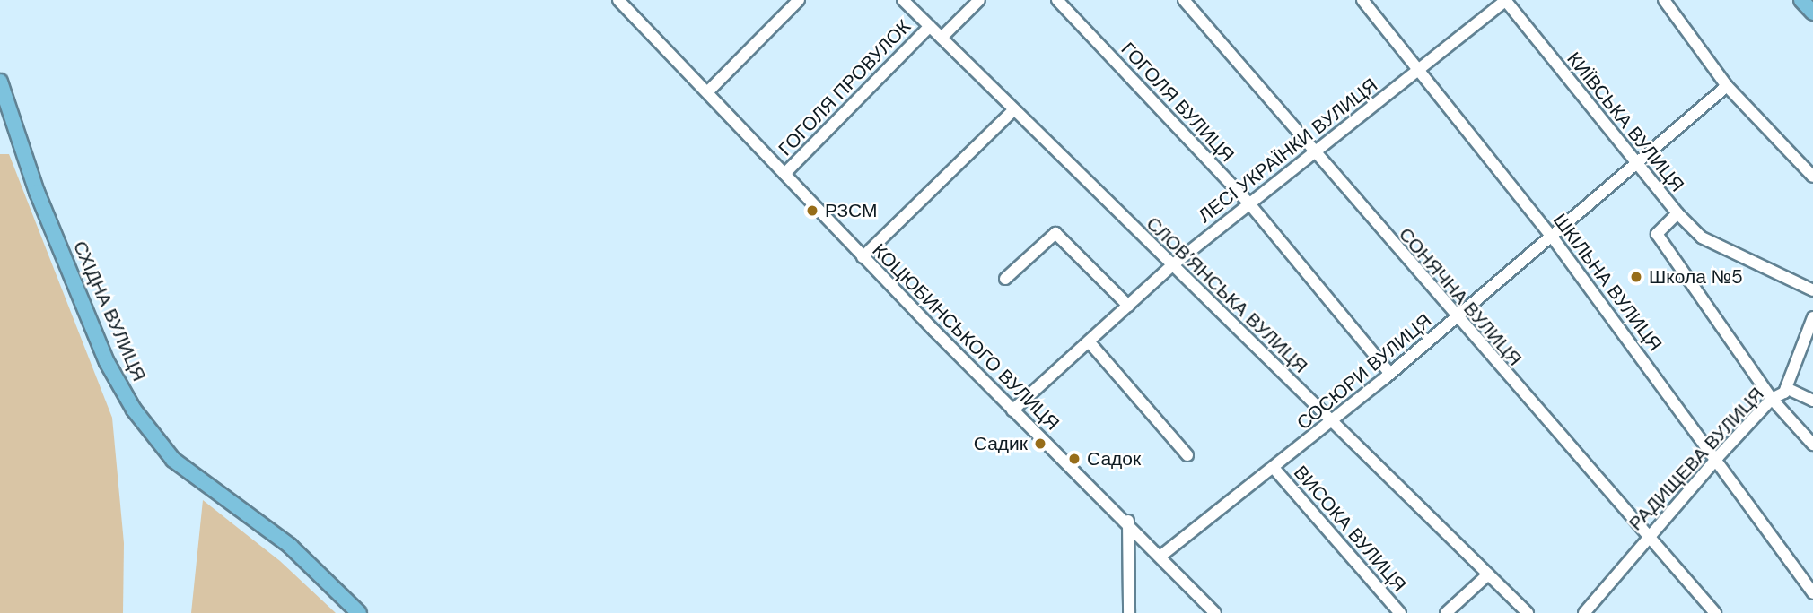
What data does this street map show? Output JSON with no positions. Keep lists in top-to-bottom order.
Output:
{
  "streets": {
    "main road": ["СХІДНА ВУЛИЦЯ"],
    "street": [
      "ГОГОЛЯ ПРОВУЛОК",
      "ГОГОЛЯ ВУЛИЦЯ",
      "КИЇВСЬКА ВУЛИЦЯ",
      "ЛЕСІ УКРАЇНКИ ВУЛИЦЯ",
      "ШКІЛЬНА ВУЛИЦЯ",
      "СЛОВ’ЯНСЬКА ВУЛИЦЯ",
      "СОНЯЧНА ВУЛИЦЯ",
      "КОЦЮБИНСЬКОГО ВУЛИЦЯ",
      "СОСЮРИ ВУЛИЦЯ",
      "РАДИЩЕВА ВУЛИЦЯ",
      "ВИСОКА ВУЛИЦЯ"
    ]
  },
  "crossings": [
    ["ГОГОЛЯ ПРОВУЛОК", "СЛОВ’ЯНСЬКА ВУЛИЦЯ"],
    ["ГОГОЛЯ ПРОВУЛОК", "КОЦЮБИНСЬКОГО ВУЛИЦЯ"],
    ["ГОГОЛЯ ВУЛИЦЯ", "ЛЕСІ УКРАЇНКИ ВУЛИЦЯ"],
    ["ГОГОЛЯ ВУЛИЦЯ", "СОСЮРИ ВУЛИЦЯ"],
    ["КИЇВСЬКА ВУЛИЦЯ", "ЛЕСІ УКРАЇНКИ ВУЛИЦЯ"],
    ["КИЇВСЬКА ВУЛИЦЯ", "СОСЮРИ ВУЛИЦЯ"],
    ["КИЇВСЬКА ВУЛИЦЯ", "РАДИЩЕВА ВУЛИЦЯ"],
    ["ЛЕСІ УКРАЇНКИ ВУЛИЦЯ", "ШКІЛЬНА ВУЛИЦЯ"],
    ["ЛЕСІ УКРАЇНКИ ВУЛИЦЯ", "СЛОВ’ЯНСЬКА ВУЛИЦЯ"],
    ["ЛЕСІ УКРАЇНКИ ВУЛИЦЯ", "СОНЯЧНА ВУЛИЦЯ"],
    ["ЛЕСІ УКРАЇНКИ ВУЛИЦЯ", "КОЦЮБИНСЬКОГО ВУЛИЦЯ"],
    ["ШКІЛЬНА ВУЛИЦЯ", "СОСЮРИ ВУЛИЦЯ"],
    ["ШКІЛЬНА ВУЛИЦЯ", "РАДИЩЕВА ВУЛИЦЯ"],
    ["СЛОВ’ЯНСЬКА ВУЛИЦЯ", "СОСЮРИ ВУЛИЦЯ"],
    ["СОНЯЧНА ВУЛИЦЯ", "СОСЮРИ ВУЛИЦЯ"],
    ["СОНЯЧНА ВУЛИЦЯ", "РАДИЩЕВА ВУЛИЦЯ"],
    ["КОЦЮБИНСЬКОГО ВУЛИЦЯ", "СОСЮРИ ВУЛИЦЯ"],
    ["СОСЮРИ ВУЛИЦЯ", "ВИСОКА ВУЛИЦЯ"]
  ],
  "places": [
    "РЗСМ",
    "Школа №5",
    "Садик",
    "Садок"
  ]
}
